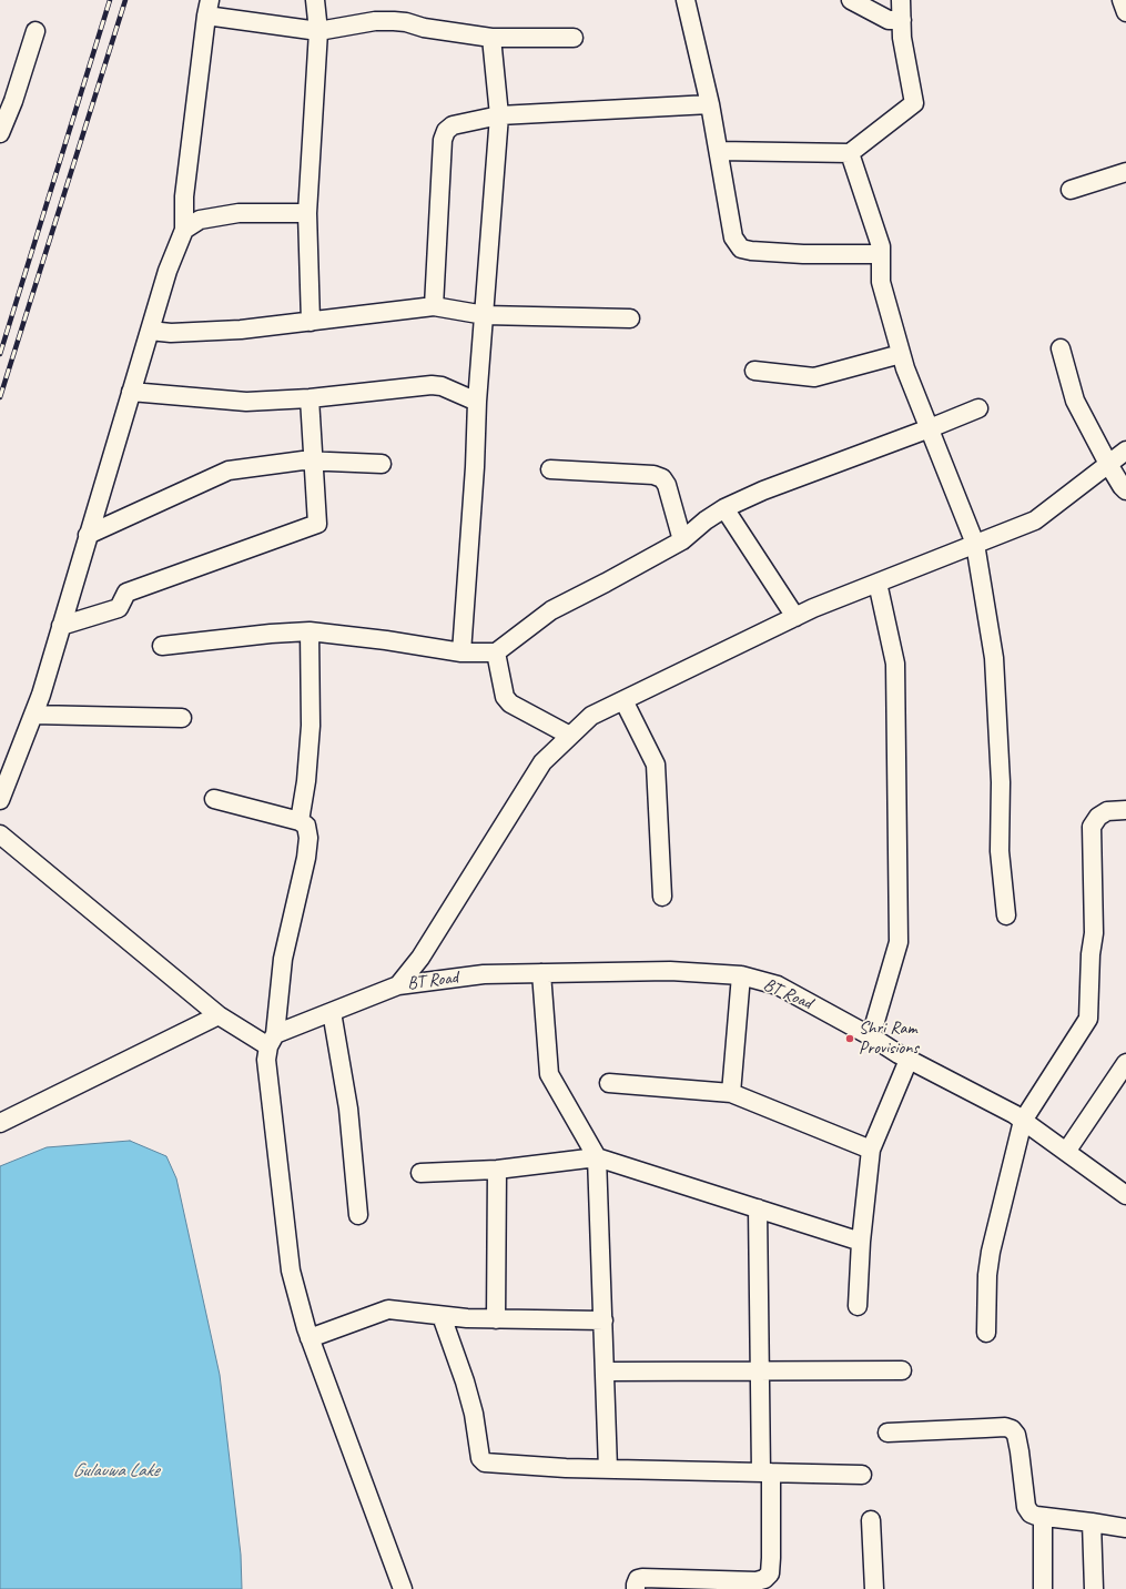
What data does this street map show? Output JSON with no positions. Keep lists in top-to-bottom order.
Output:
{
  "streets": {
    "street": ["BT Road"]
  },
  "water": ["Gulauwa Lake"],
  "places": ["Shri Ram Provisions"]
}
